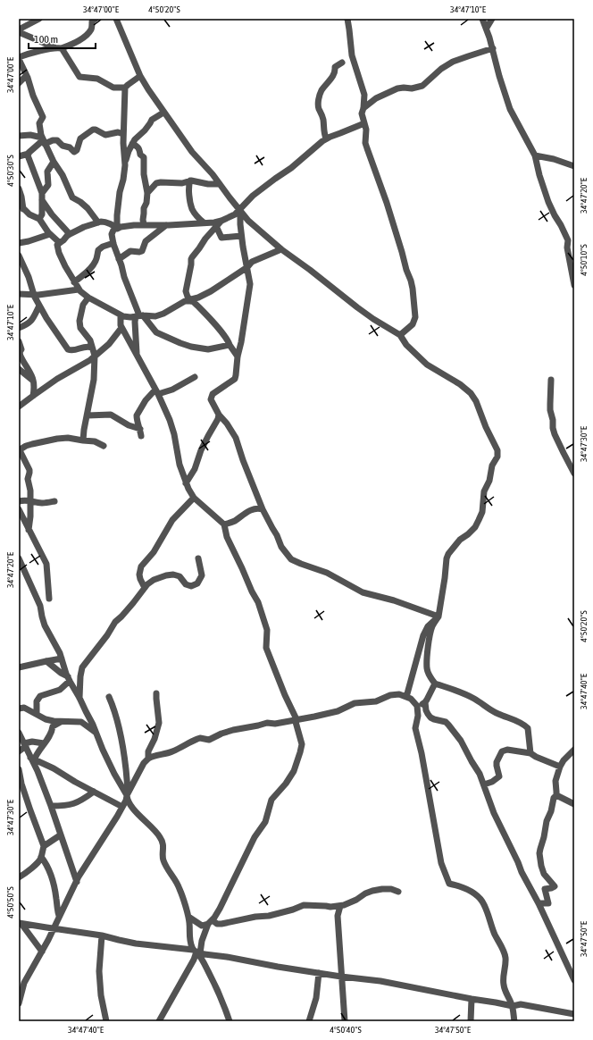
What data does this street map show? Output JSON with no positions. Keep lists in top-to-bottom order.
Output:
{
  "scale_bar": "100 m",
  "coordinates": [
    "34°47'00\"E",
    "4°50'20\"S",
    "34°47'10\"E",
    "4°50'30\"S",
    "34°47'20\"E",
    "4°50'10\"S",
    "34°47'30\"E",
    "34°47'40\"E",
    "4°50'50\"S",
    "34°47'50\"E",
    "4°50'40\"S"
  ]
}
